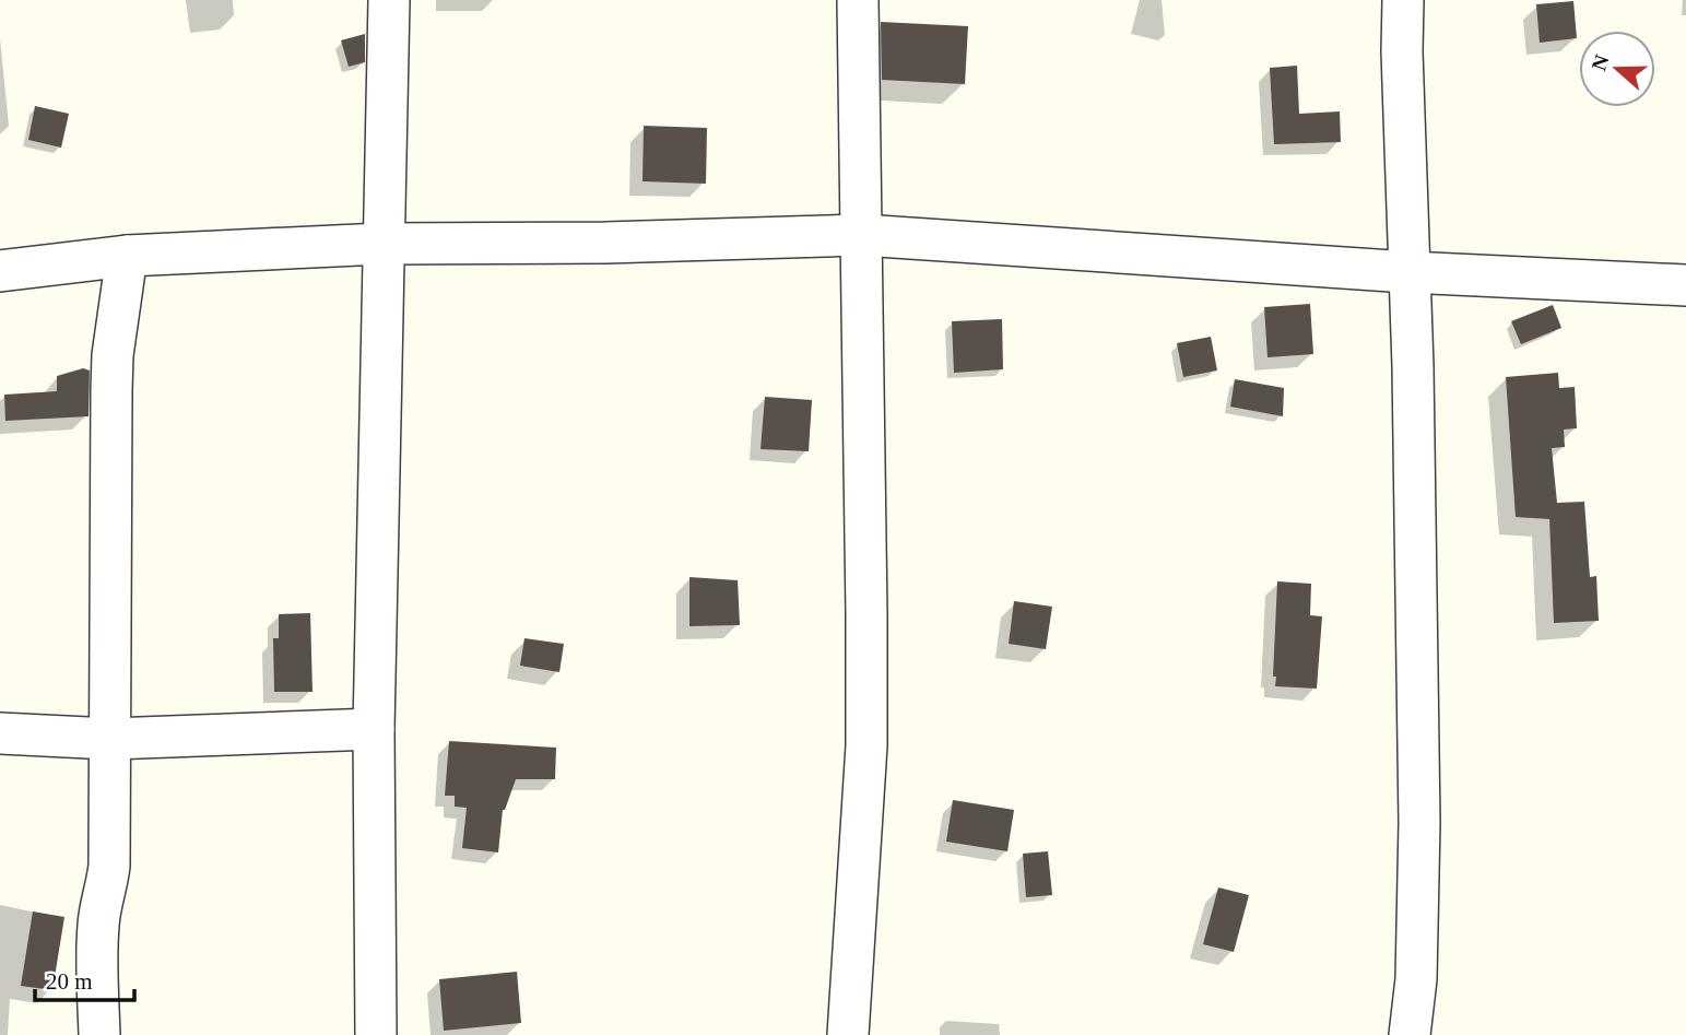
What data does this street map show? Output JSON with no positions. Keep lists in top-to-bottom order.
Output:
{
  "scale_bar": "20 m",
  "north": "left"
}
